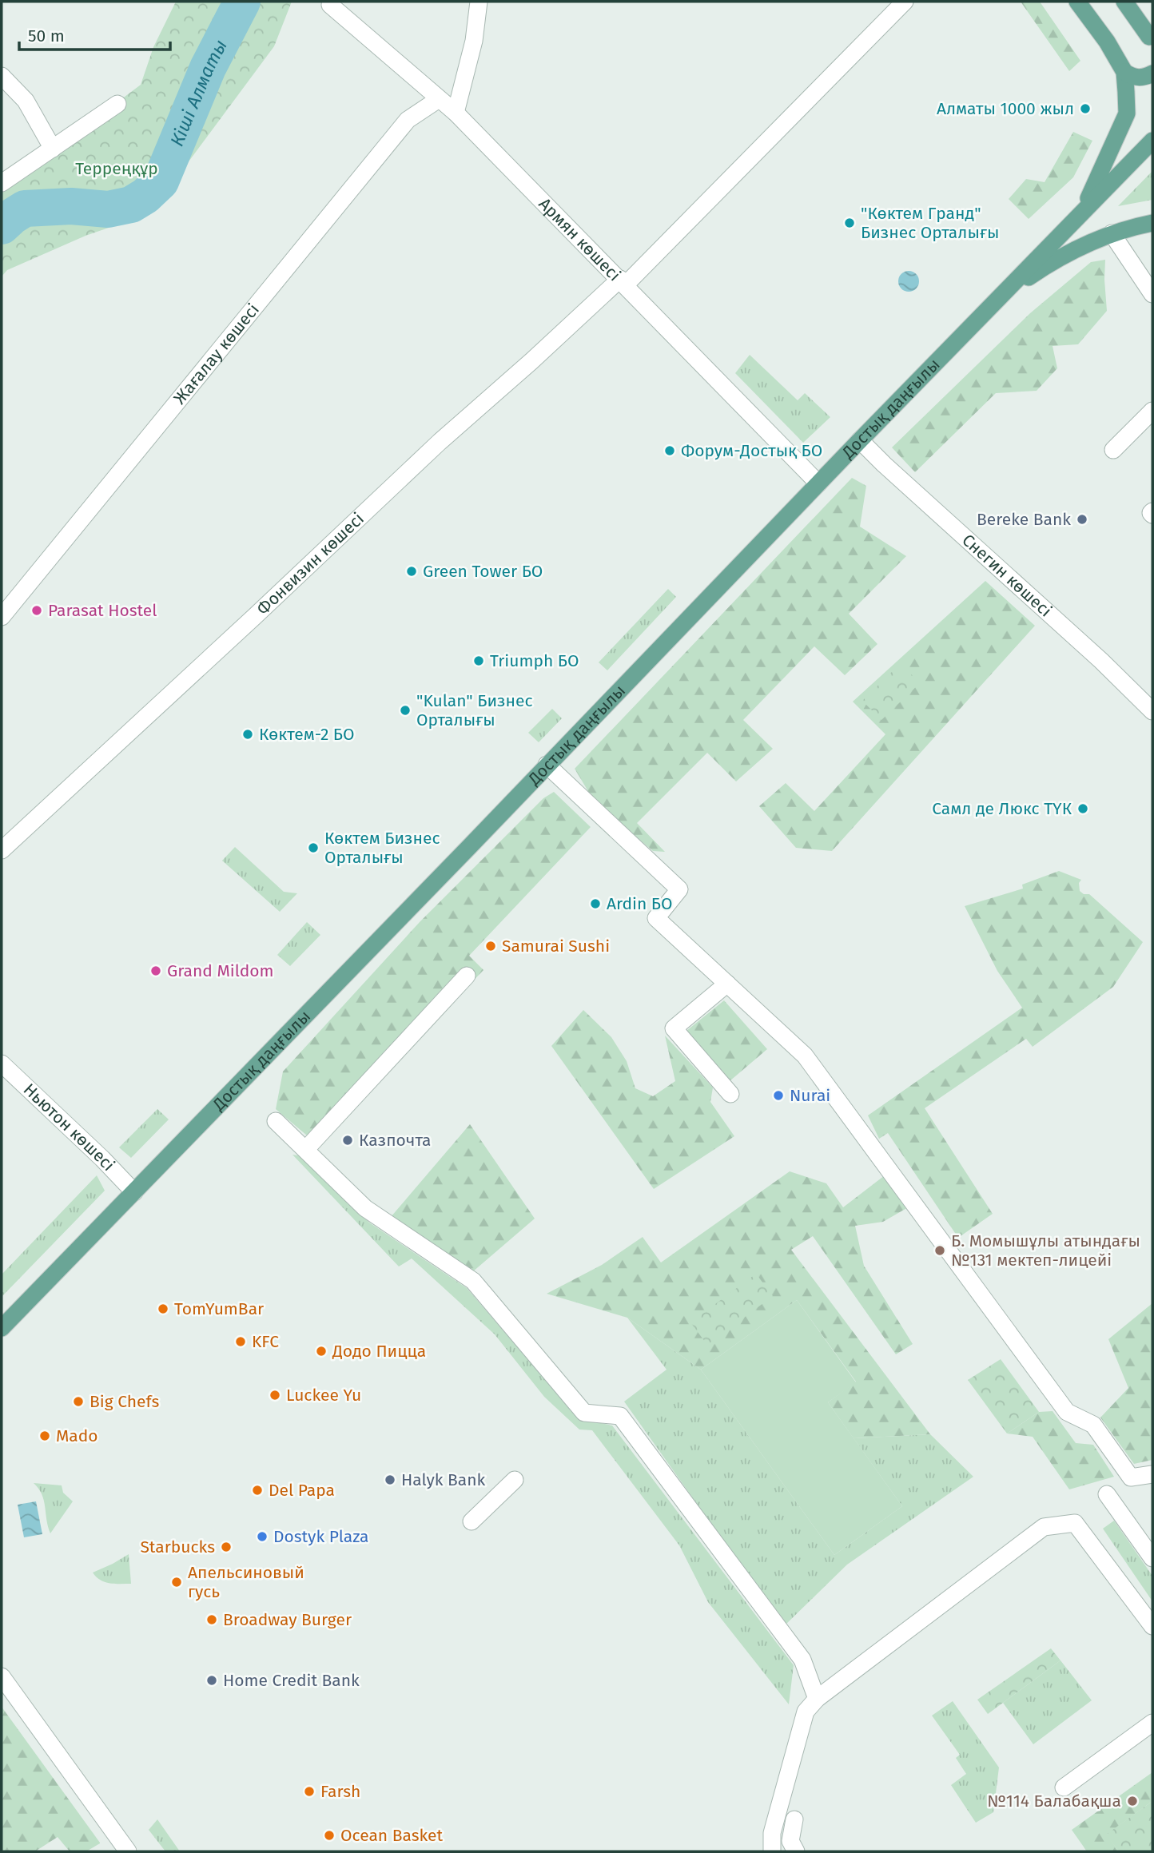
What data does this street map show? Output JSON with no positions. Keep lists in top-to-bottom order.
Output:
{
  "streets": {
    "main road": ["Достық даңғылы"],
    "street": [
      "Армян көшесі",
      "Жағалау көшесі",
      "Фонвизин көшесі",
      "Снегин көшесі",
      "Ньютон көшесі"
    ]
  },
  "crossings": [
    ["Армян көшесі", "Жағалау көшесі"],
    ["Армян көшесі", "Достық даңғылы"],
    ["Армян көшесі", "Фонвизин көшесі"],
    ["Достық даңғылы", "Снегин көшесі"],
    ["Достық даңғылы", "Ньютон көшесі"]
  ],
  "water": ["Кіші Алматы"],
  "parks": ["Терреңқұр"],
  "places": [
    "Алматы 1000 жыл",
    "\"Көктем Гранд\" Бизнес Орталығы",
    "Форум-Достық БО",
    "Bereke Bank",
    "Green Tower БО",
    "Parasat Hostel",
    "Triumph БО",
    "\"Kulan\" Бизнес Орталығы",
    "Көктем-2 БО",
    "Самл де Люкс ТҮК",
    "Көктем Бизнес Орталығы",
    "Ardin БО",
    "Samurai Sushi",
    "Grand Mildom",
    "Nurai",
    "Казпочта",
    "Б. Момышұлы атындағы №131 мектеп-лицейі",
    "TomYumBar",
    "KFC",
    "Додо Пицца",
    "Luckee Yu",
    "Big Chefs",
    "Mado",
    "Halyk Bank",
    "Del Papa",
    "Dostyk Plaza",
    "Starbucks",
    "Апельсиновый гусь",
    "Broadway Burger",
    "Home Credit Bank",
    "Farsh",
    "№114 Балабақша",
    "Ocean Basket"
  ],
  "scale_bar": "50 m"
}
